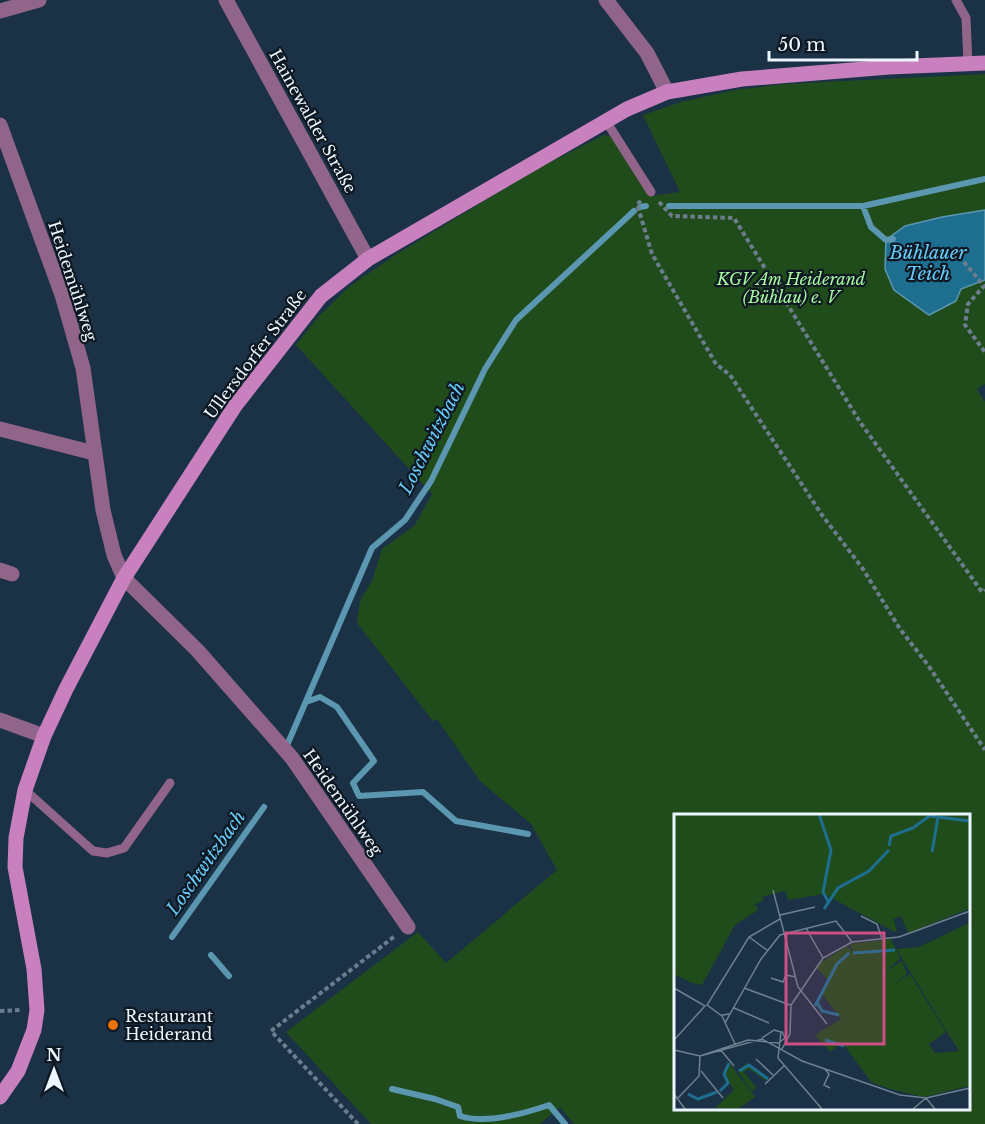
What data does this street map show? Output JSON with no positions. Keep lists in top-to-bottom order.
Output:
{
  "streets": {
    "main road": ["Ullersdorfer Straße"],
    "street": ["Hainewalder Straße", "Heidemühlweg"]
  },
  "crossings": [
    ["Hainewalder Straße", "Ullersdorfer Straße"],
    ["Heidemühlweg", "Ullersdorfer Straße"]
  ],
  "water": ["Bühlauer Teich", "Loschwitzbach"],
  "parks": ["KGV Am Heiderand (Bühlau) e. V"],
  "places": ["Restaurant Heiderand"],
  "scale_bar": "50 m",
  "north": "top"
}
